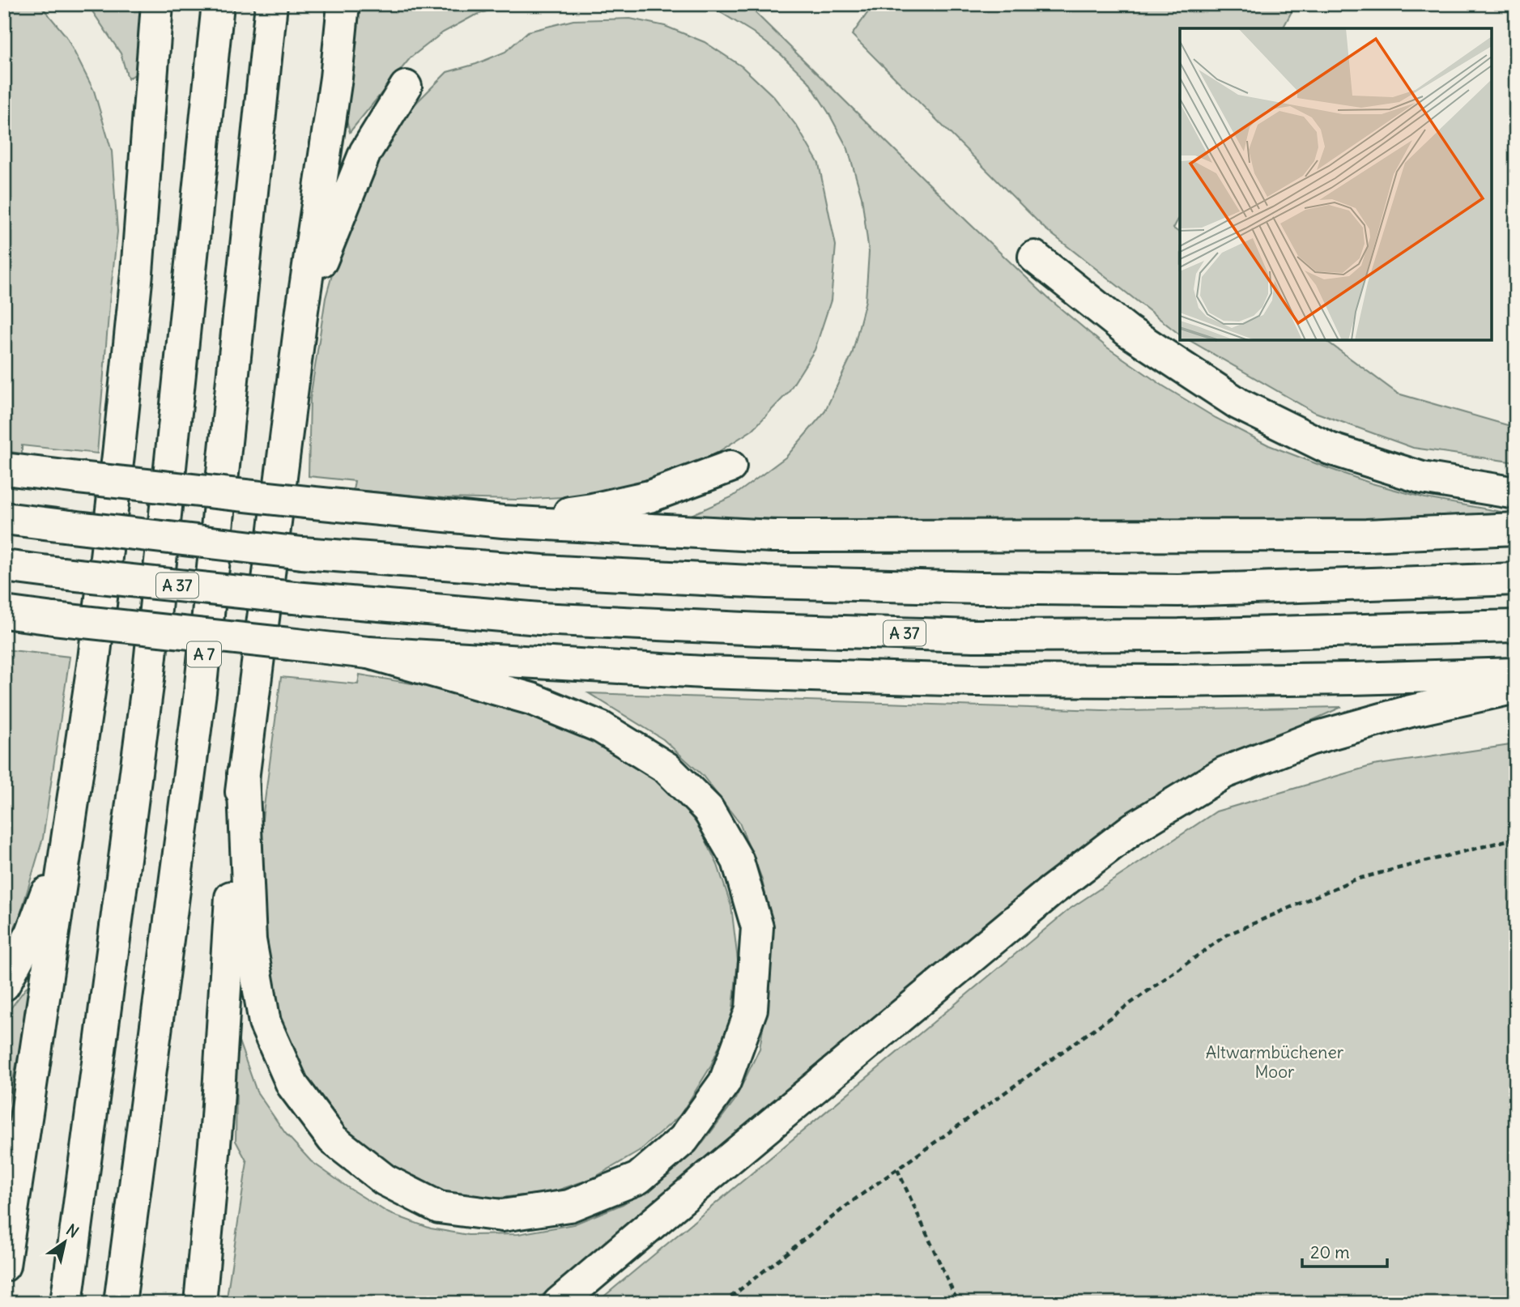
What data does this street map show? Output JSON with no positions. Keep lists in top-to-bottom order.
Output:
{
  "streets": {
    "highway": ["A 37", "A 7"]
  },
  "parks": ["Altwarmbüchener Moor"],
  "scale_bar": "20 m",
  "north": "top right"
}
